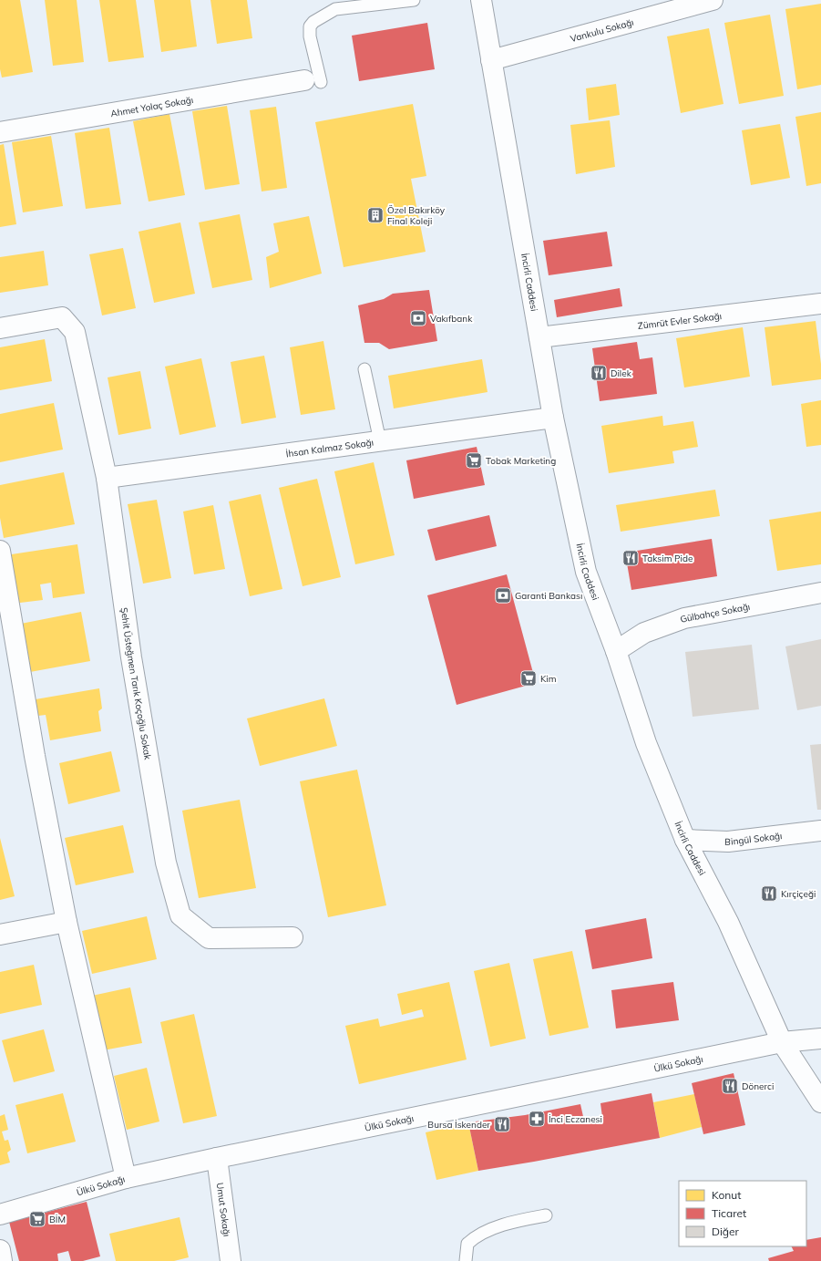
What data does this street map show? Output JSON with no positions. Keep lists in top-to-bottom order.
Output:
{
  "streets": {
    "street": [
      "Vankulu Sokağı",
      "Ahmet Yolaç Sokağı",
      "İncirli Caddesi",
      "Zümrüt Evler Sokağı",
      "İhsan Kalmaz Sokağı",
      "Gülbahçe Sokağı",
      "Şehit Üsteğmen Tarık Koçoğlu Sokak",
      "Bingül Sokağı",
      "Ülkü Sokağı",
      "Umut Sokağı"
    ]
  },
  "crossings": [
    ["Vankulu Sokağı", "İncirli Caddesi"],
    ["İncirli Caddesi", "Zümrüt Evler Sokağı"],
    ["İncirli Caddesi", "İhsan Kalmaz Sokağı"],
    ["İncirli Caddesi", "Gülbahçe Sokağı"],
    ["İncirli Caddesi", "Bingül Sokağı"],
    ["İncirli Caddesi", "Ülkü Sokağı"],
    ["İhsan Kalmaz Sokağı", "Şehit Üsteğmen Tarık Koçoğlu Sokak"],
    ["Ülkü Sokağı", "Umut Sokağı"]
  ],
  "places": {
    "building": ["Özel Bakırköy Final Koleji"],
    "bank": ["Vakıfbank", "Garanti Bankası"],
    "restaurant": [
      "Dilek",
      "Taksim Pide",
      "Kırçiçeği",
      "Dönerci",
      "Bursa İskender"
    ],
    "supermarket": ["Tobak Marketing", "Kim", "BİM"],
    "pharmacy": ["İnci Eczanesi"]
  },
  "legend": ["Konut", "Ticaret", "Diğer"]
}
